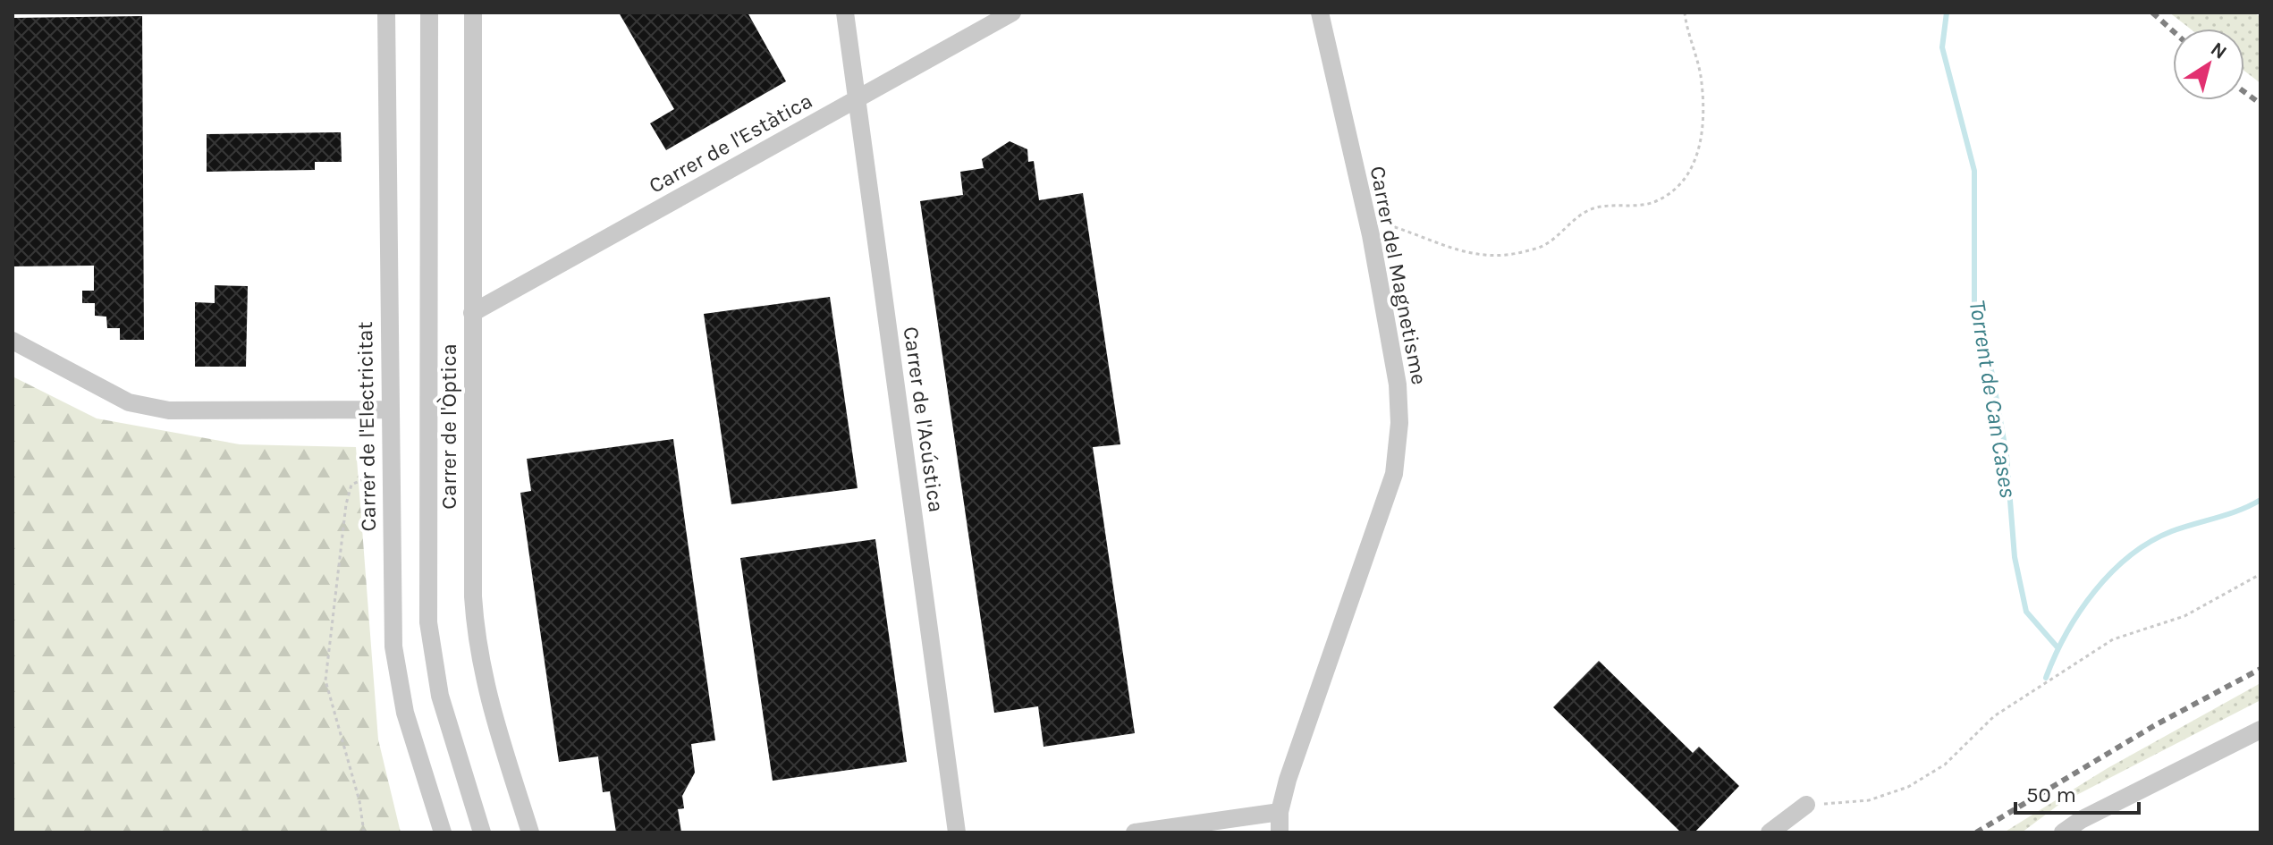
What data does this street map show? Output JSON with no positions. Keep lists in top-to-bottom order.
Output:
{
  "streets": {
    "street": [
      "Carrer de l'Estàtica",
      "Carrer del Magnetisme",
      "Carrer de l'Acústica",
      "Carrer de l'Electricitat",
      "Carrer de l'Òptica"
    ]
  },
  "crossings": [
    ["Carrer de l'Estàtica", "Carrer de l'Acústica"],
    ["Carrer de l'Estàtica", "Carrer de l'Òptica"]
  ],
  "water": ["Torrent de Can Cases"],
  "scale_bar": "50 m",
  "north": "top right"
}
